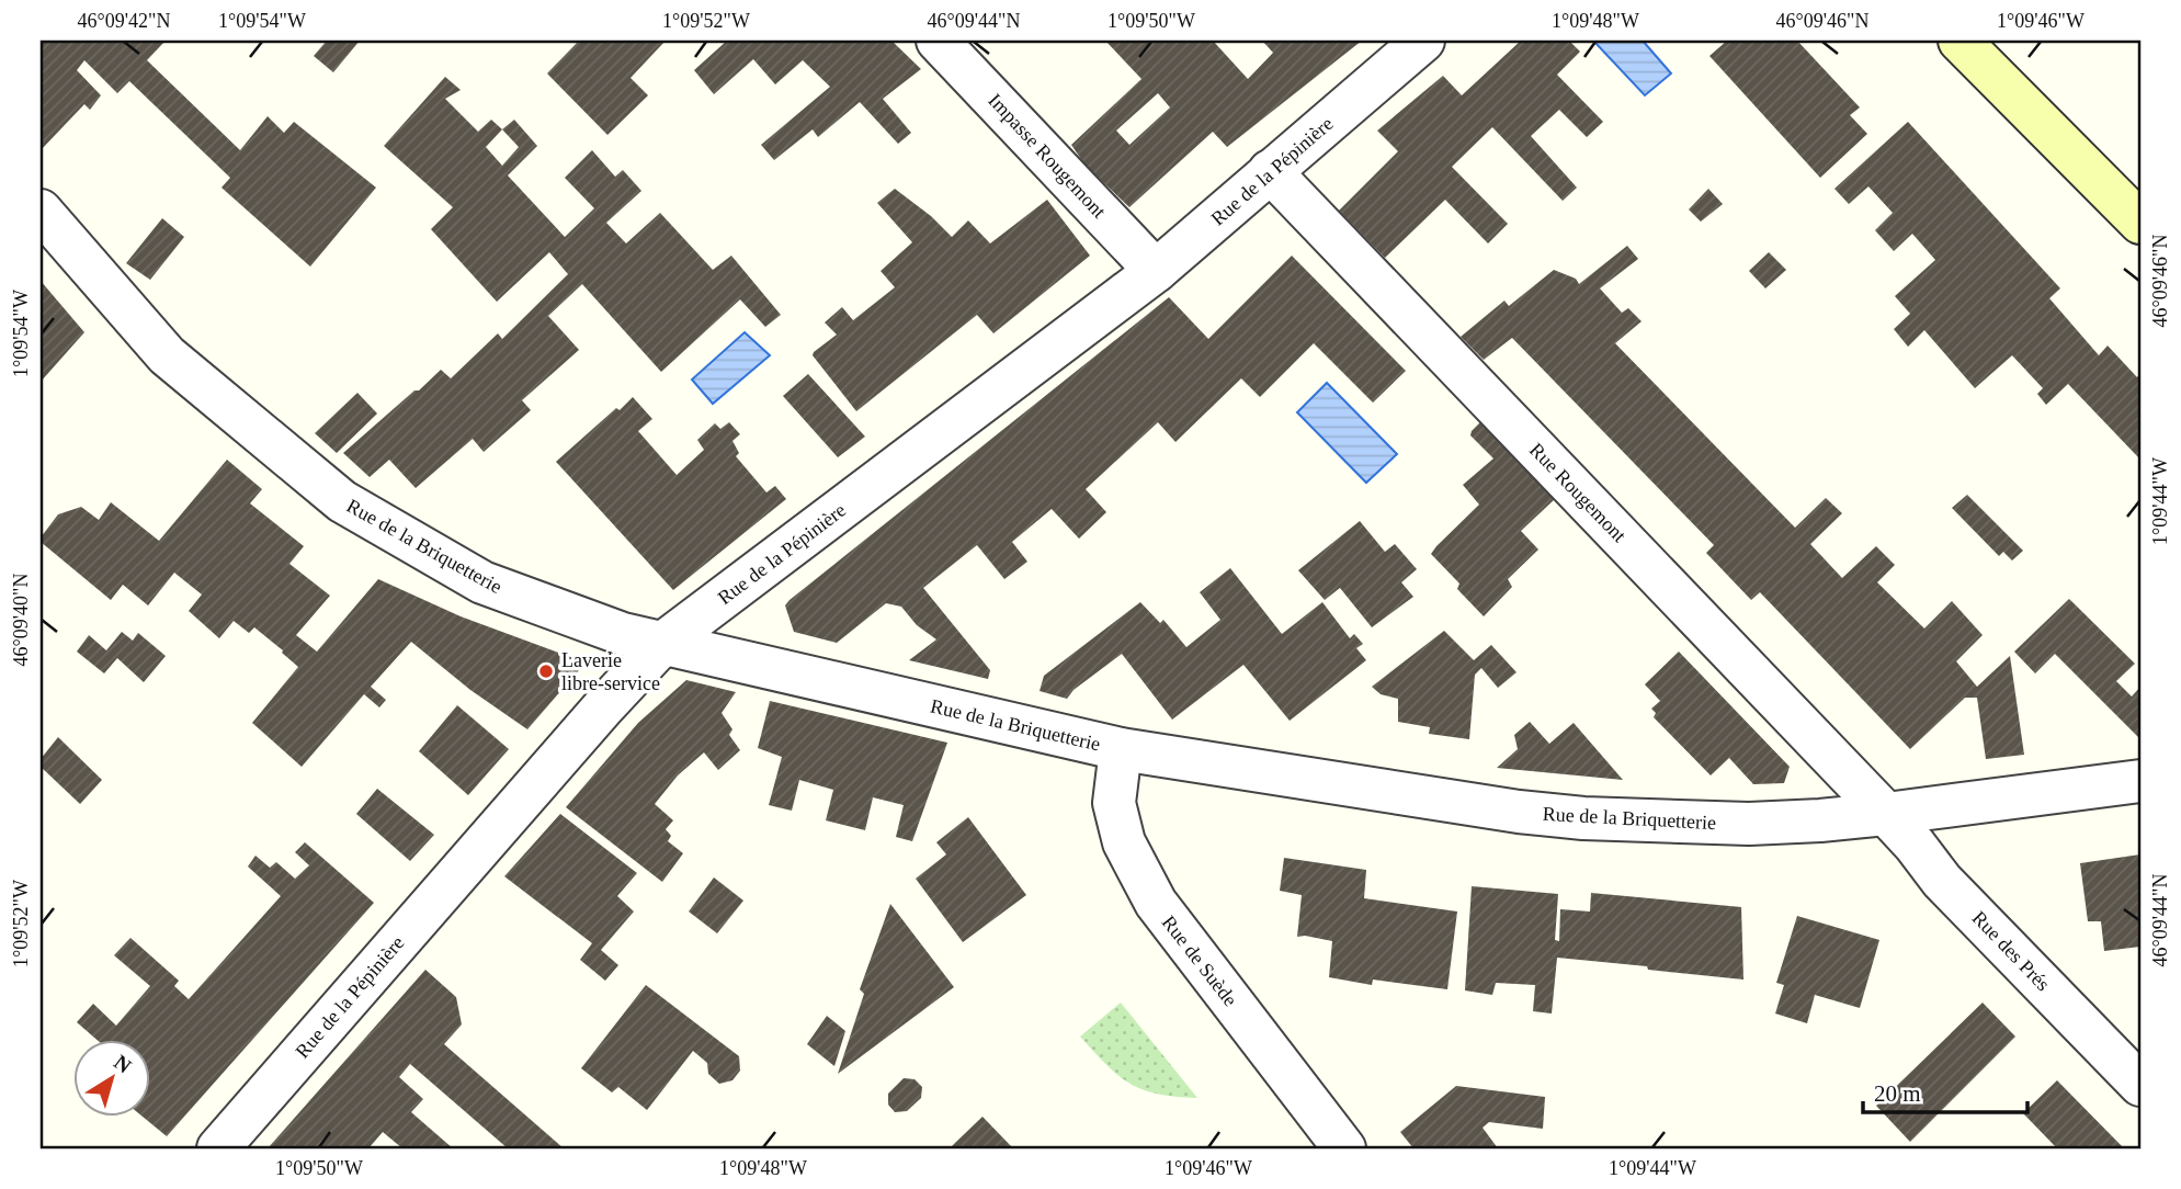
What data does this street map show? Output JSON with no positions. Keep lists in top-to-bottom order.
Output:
{
  "streets": {
    "street": [
      "Impasse Rougemont",
      "Rue de la Pépinière",
      "Rue Rougemont",
      "Rue de la Briquetterie",
      "Rue des Prés",
      "Rue de Suède"
    ]
  },
  "crossings": [
    ["Impasse Rougemont", "Rue de la Pépinière"],
    ["Rue de la Pépinière", "Rue Rougemont"],
    ["Rue de la Pépinière", "Rue de la Briquetterie"],
    ["Rue Rougemont", "Rue de la Briquetterie"],
    ["Rue Rougemont", "Rue des Prés"],
    ["Rue de la Briquetterie", "Rue des Prés"],
    ["Rue de la Briquetterie", "Rue de Suède"]
  ],
  "places": ["Laverie libre-service"],
  "scale_bar": "20 m",
  "north": "top right",
  "coordinates": [
    "46°09'42\"N",
    "1°09'54\"W",
    "1°09'52\"W",
    "46°09'44\"N",
    "1°09'50\"W",
    "1°09'48\"W",
    "46°09'46\"N",
    "1°09'46\"W",
    "1°09'44\"W",
    "46°09'40\"N"
  ]
}
